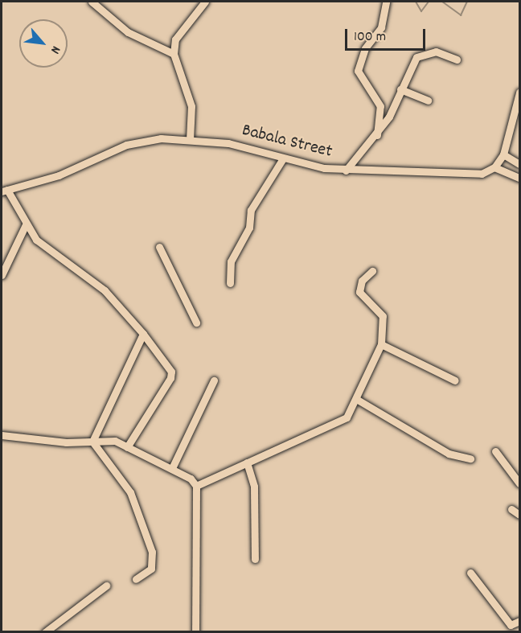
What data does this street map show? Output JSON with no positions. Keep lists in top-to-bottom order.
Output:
{
  "streets": {
    "street": ["Babala Street"]
  },
  "scale_bar": "100 m",
  "north": "bottom right"
}
